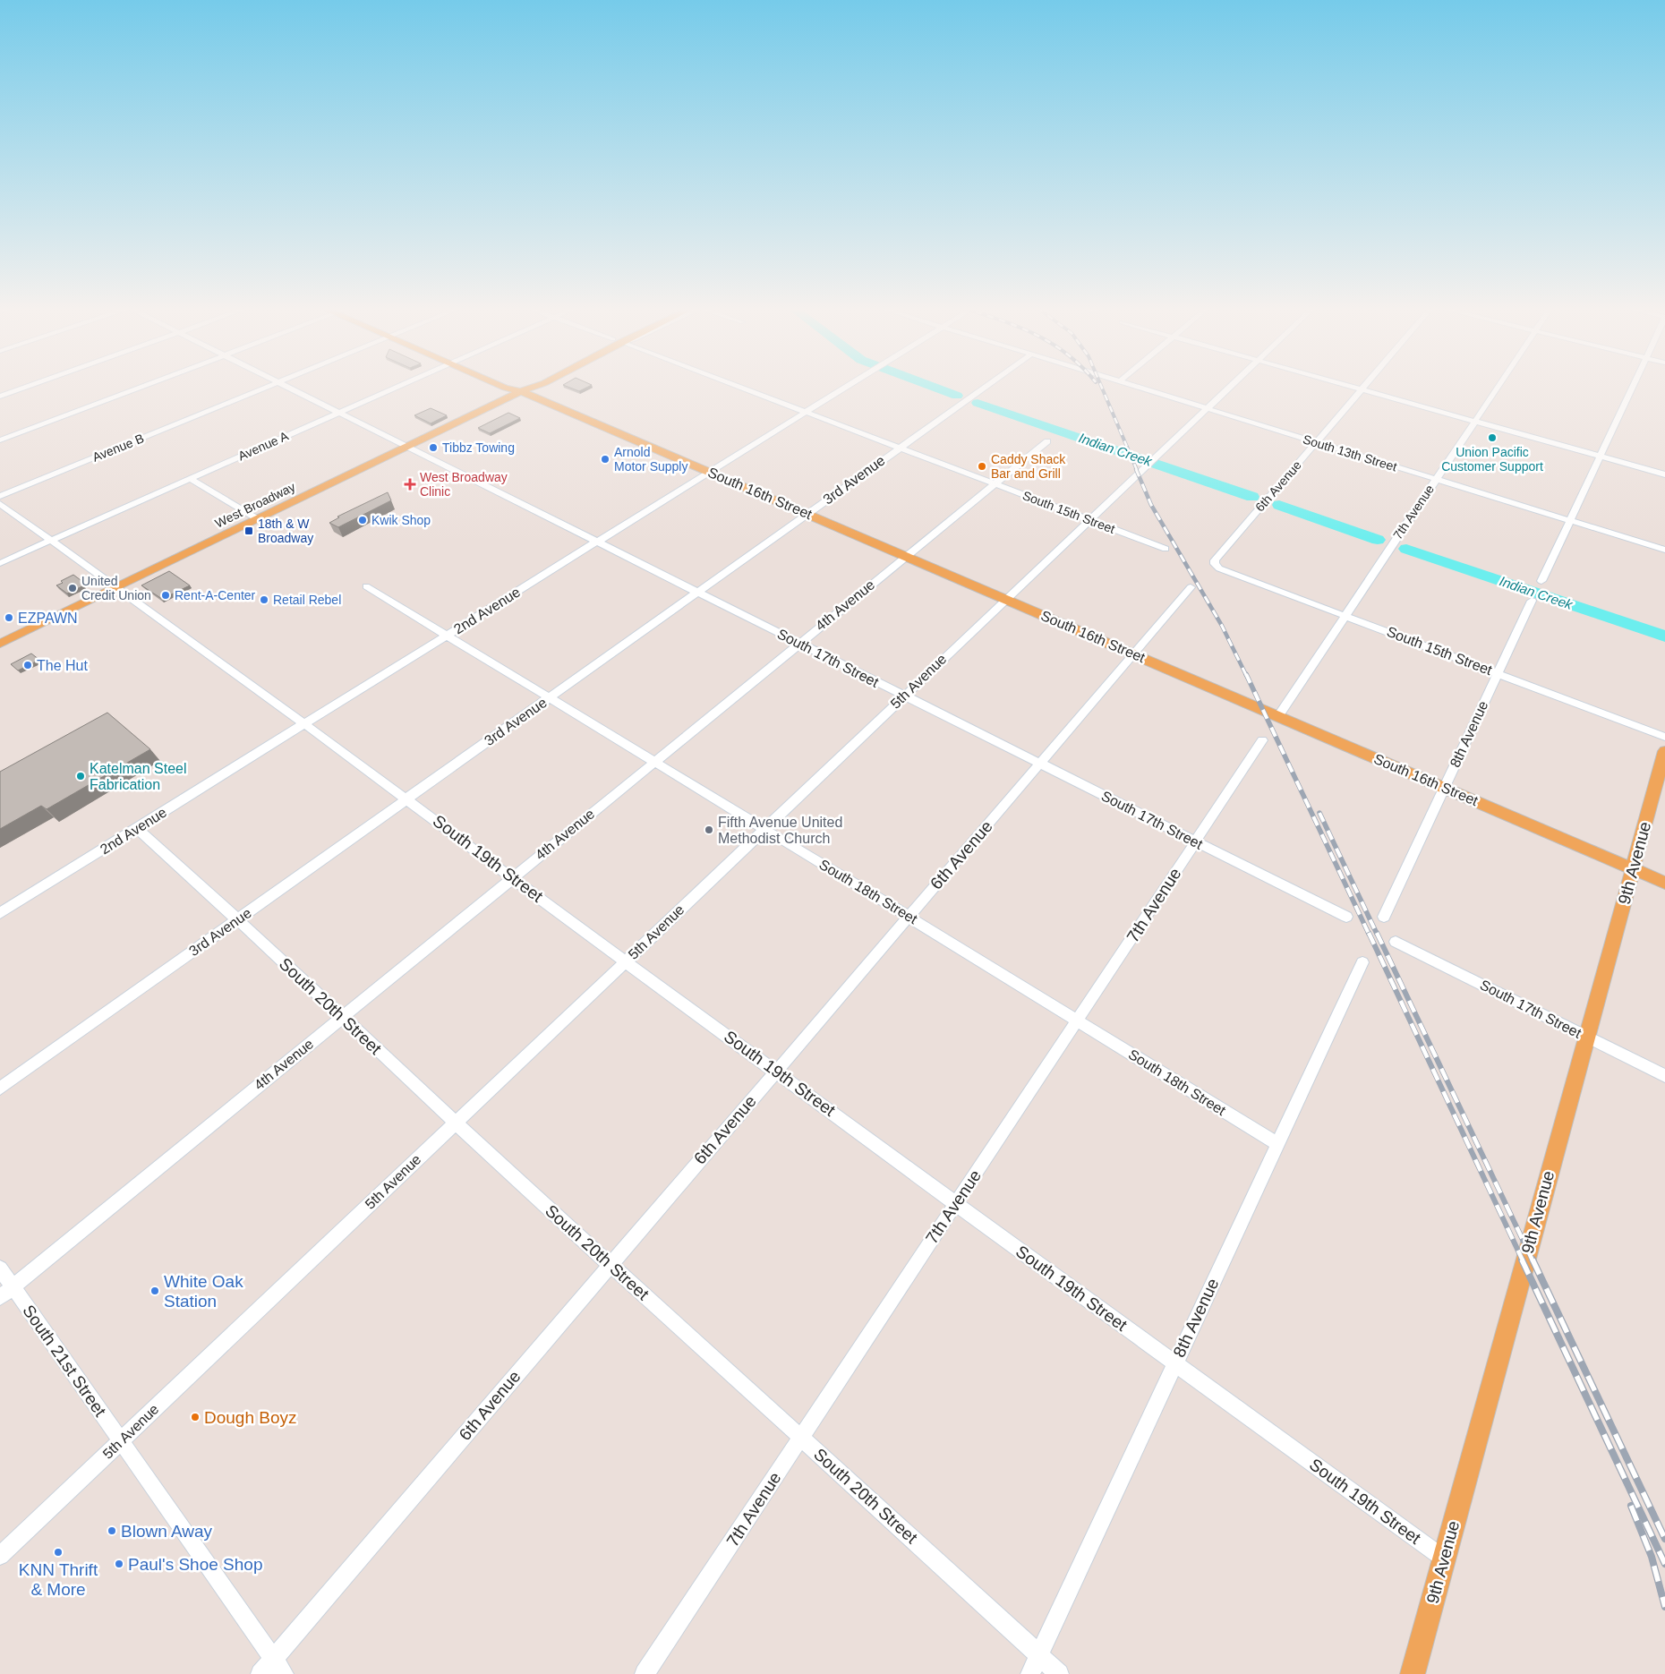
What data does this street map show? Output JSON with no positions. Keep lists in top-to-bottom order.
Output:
{
  "streets": {
    "main road": ["South 16th Street", "West Broadway", "9th Avenue"],
    "street": [
      "Avenue A",
      "Avenue B",
      "South 13th Street",
      "3rd Avenue",
      "6th Avenue",
      "South 15th Street",
      "7th Avenue",
      "4th Avenue",
      "2nd Avenue",
      "South 17th Street",
      "5th Avenue",
      "8th Avenue",
      "South 19th Street",
      "South 18th Street",
      "South 20th Street",
      "South 21st Street"
    ]
  },
  "crossings": [
    ["Avenue A", "South 17th Street"],
    ["Avenue A", "South 19th Street"],
    ["South 13th Street", "6th Avenue"],
    ["South 13th Street", "7th Avenue"],
    ["South 13th Street", "5th Avenue"],
    ["3rd Avenue", "South 16th Street"],
    ["3rd Avenue", "South 15th Street"],
    ["3rd Avenue", "South 17th Street"],
    ["3rd Avenue", "South 19th Street"],
    ["3rd Avenue", "South 18th Street"],
    ["3rd Avenue", "South 20th Street"],
    ["6th Avenue", "South 16th Street"],
    ["6th Avenue", "South 15th Street"],
    ["6th Avenue", "South 17th Street"],
    ["6th Avenue", "South 19th Street"],
    ["6th Avenue", "South 18th Street"],
    ["6th Avenue", "South 20th Street"],
    ["6th Avenue", "South 21st Street"],
    ["South 16th Street", "West Broadway"],
    ["South 16th Street", "7th Avenue"],
    ["South 16th Street", "4th Avenue"],
    ["South 16th Street", "2nd Avenue"],
    ["South 16th Street", "5th Avenue"],
    ["South 16th Street", "8th Avenue"],
    ["South 16th Street", "9th Avenue"],
    ["West Broadway", "South 17th Street"],
    ["West Broadway", "South 19th Street"],
    ["South 15th Street", "7th Avenue"],
    ["South 15th Street", "4th Avenue"],
    ["South 15th Street", "2nd Avenue"],
    ["South 15th Street", "5th Avenue"],
    ["South 15th Street", "8th Avenue"],
    ["7th Avenue", "South 17th Street"],
    ["7th Avenue", "South 19th Street"],
    ["7th Avenue", "South 18th Street"],
    ["7th Avenue", "South 20th Street"],
    ["4th Avenue", "South 17th Street"],
    ["4th Avenue", "South 19th Street"],
    ["4th Avenue", "South 18th Street"],
    ["4th Avenue", "South 20th Street"],
    ["4th Avenue", "South 21st Street"],
    ["2nd Avenue", "South 17th Street"],
    ["2nd Avenue", "South 19th Street"],
    ["2nd Avenue", "South 18th Street"],
    ["2nd Avenue", "South 20th Street"],
    ["South 17th Street", "5th Avenue"],
    ["South 17th Street", "9th Avenue"],
    ["5th Avenue", "South 19th Street"],
    ["5th Avenue", "South 18th Street"],
    ["5th Avenue", "South 20th Street"],
    ["5th Avenue", "South 21st Street"],
    ["8th Avenue", "South 19th Street"],
    ["8th Avenue", "South 18th Street"],
    ["8th Avenue", "South 20th Street"],
    ["South 19th Street", "9th Avenue"]
  ],
  "water": ["Indian Creek"],
  "places": {
    "other": [
      "Union Pacific Customer Support",
      "Tibbz Towing",
      "Arnold Motor Supply",
      "Caddy Shack Bar and Grill",
      "Kwik Shop",
      "United Credit Union",
      "Rent-A-Center",
      "Retail Rebel",
      "EZPAWN",
      "The Hut",
      "Katelman Steel Fabrication",
      "Fifth Avenue United Methodist Church",
      "White Oak Station",
      "Dough Boyz",
      "Blown Away",
      "KNN Thrift & More",
      "Paul's Shoe Shop"
    ],
    "health": ["West Broadway Clinic"],
    "transit": ["18th & W Broadway"]
  }
}
